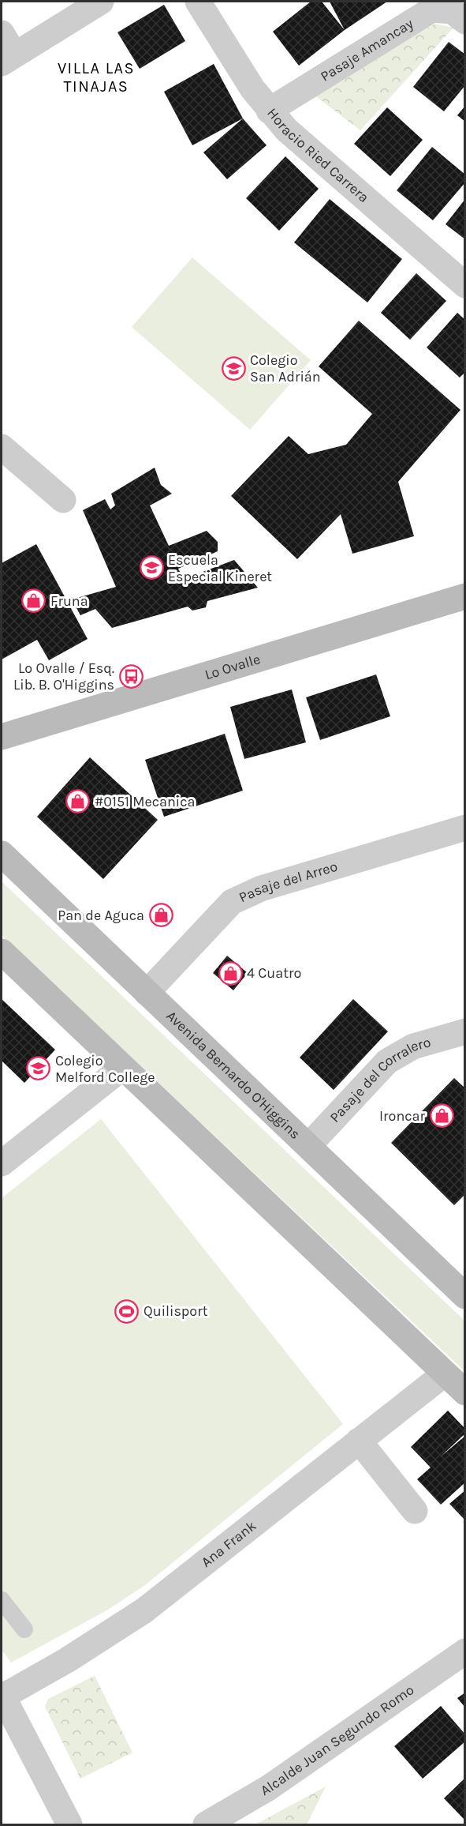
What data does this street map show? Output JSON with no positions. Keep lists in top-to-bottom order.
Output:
{
  "streets": {
    "main road": ["Lo Ovalle", "Avenida Bernardo O'Higgins"],
    "street": [
      "Pasaje Amancay",
      "Horacio Ried Carrera",
      "Pasaje del Arreo",
      "Pasaje del Corralero",
      "Ana Frank",
      "Alcalde Juan Segundo Romo"
    ]
  },
  "crossings": [
    ["Pasaje Amancay", "Horacio Ried Carrera"],
    ["Pasaje del Arreo", "Avenida Bernardo O'Higgins"],
    ["Avenida Bernardo O'Higgins", "Pasaje del Corralero"]
  ],
  "districts": ["VILLA LAS TINAJAS"],
  "places": {
    "school or university": ["Colegio San Adrián", "Escuela Especial Kineret", "Colegio Melford College"],
    "shop": [
      "Fruna",
      "#0151 Mecanica",
      "Pan de Aguca",
      "4 Cuatro",
      "Ironcar"
    ],
    "bus stop": ["Lo Ovalle / Esq. Lib. B. O'Higgins"],
    "sports": ["Quilisport"]
  }
}
